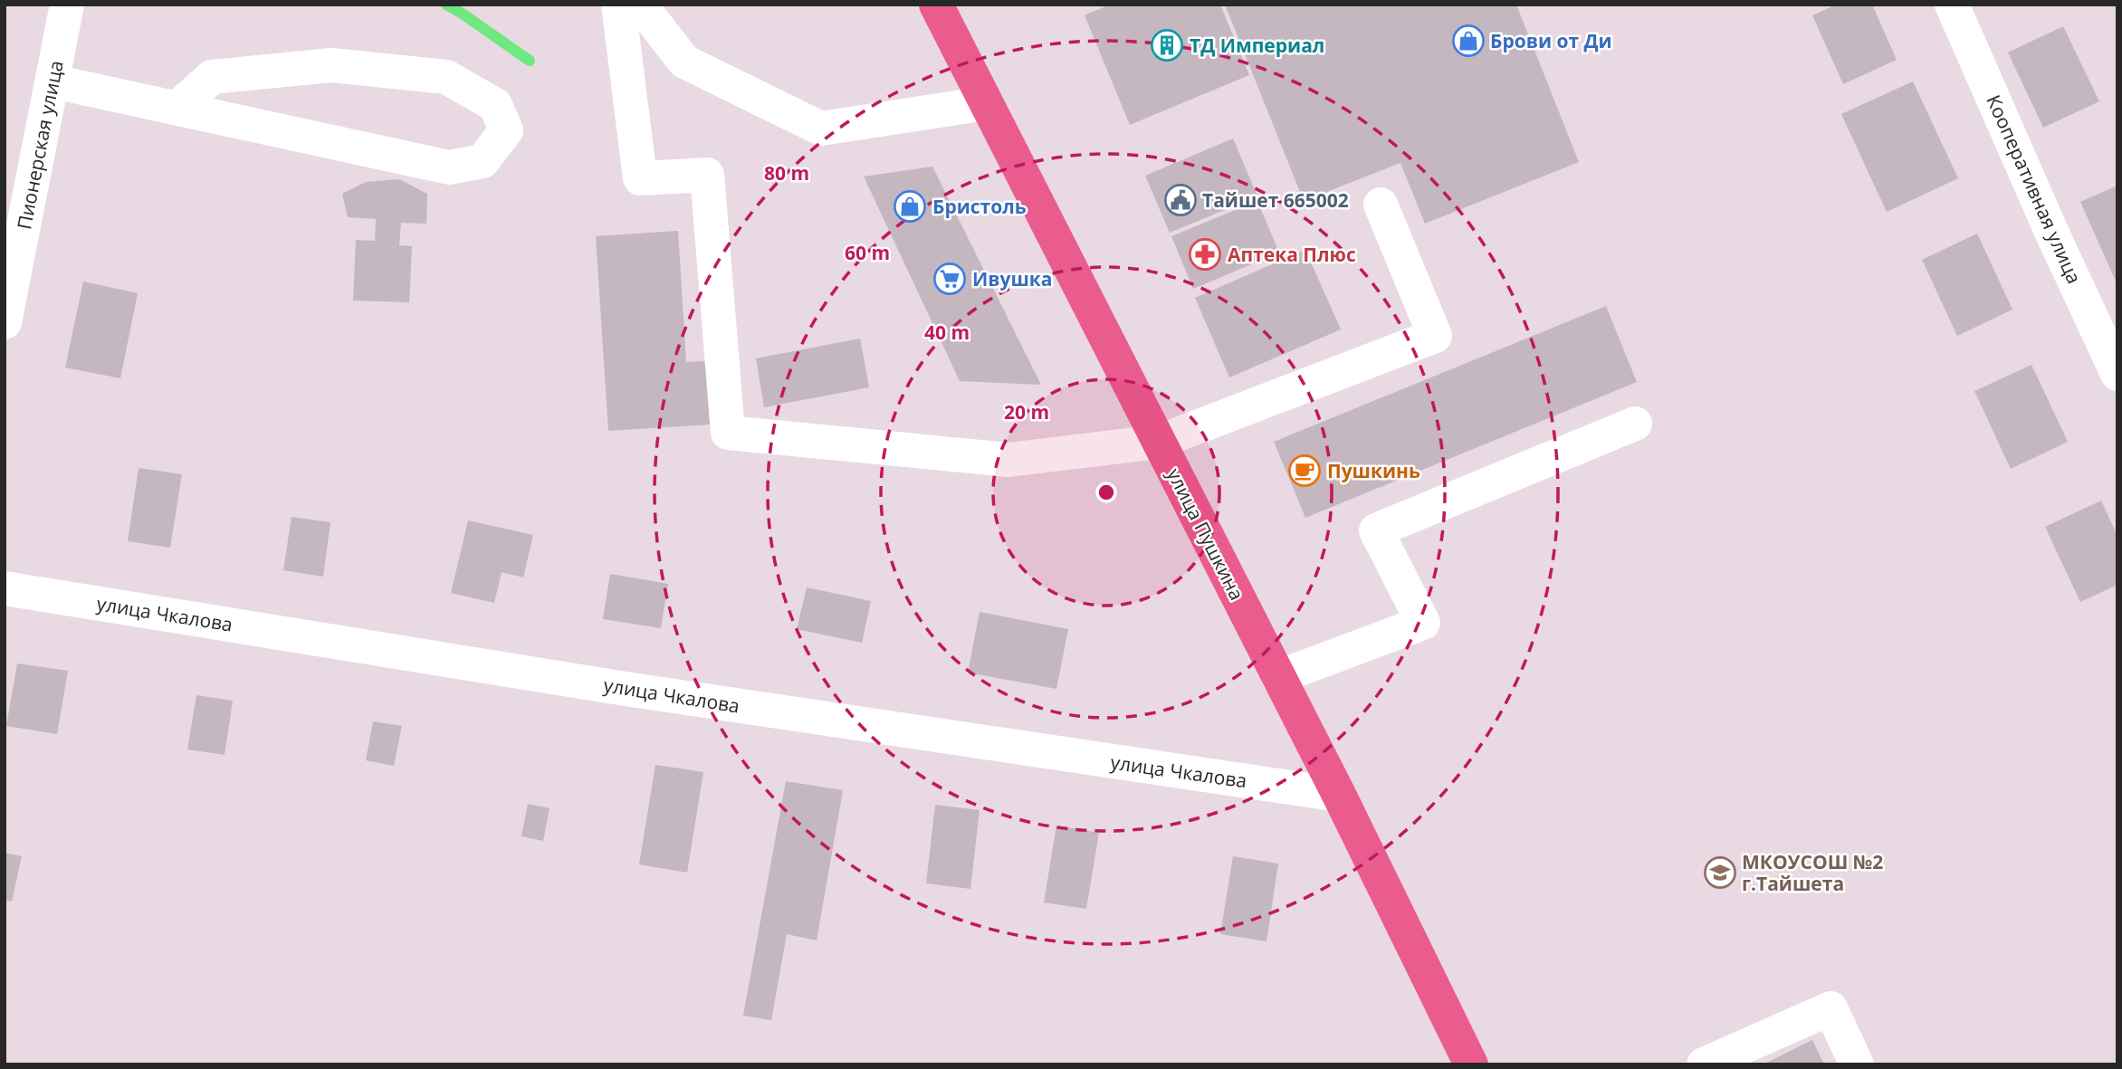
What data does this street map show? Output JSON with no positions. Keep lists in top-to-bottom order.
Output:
{
  "streets": {
    "main road": ["улица Пушкина"],
    "street": ["Пионерская улица", "Кооперативная улица", "улица Чкалова"]
  },
  "crossings": [
    ["улица Пушкина", "улица Чкалова"]
  ],
  "places": {
    "shop": ["Брови от Ди", "Бристоль"],
    "building": ["ТД Империал"],
    "public building": ["Тайшет 665002"],
    "pharmacy": ["Аптека Плюс"],
    "supermarket": ["Ивушка"],
    "cafe": ["Пушкинь"],
    "school or university": ["МКОУСОШ №2 г.Тайшета"]
  },
  "rings": [
    "80 m",
    "60 m",
    "40 m",
    "20 m"
  ]
}
